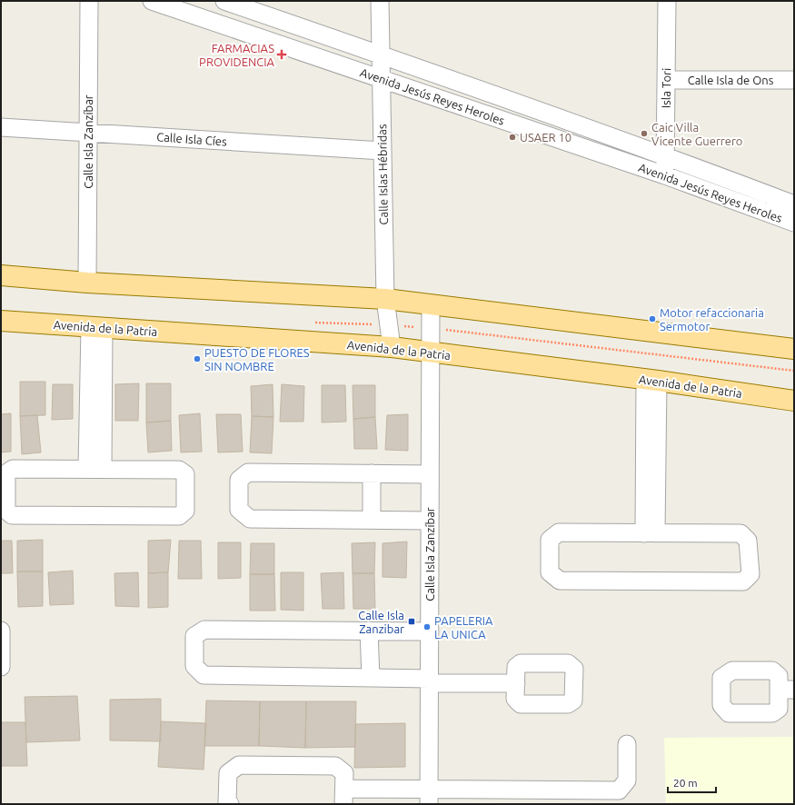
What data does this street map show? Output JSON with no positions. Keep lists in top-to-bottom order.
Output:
{
  "streets": {
    "main road": ["Avenida de la Patria"],
    "street": [
      "Calle Isla de Ons",
      "Isla Tori",
      "Avenida Jesús Reyes Heroles",
      "Calle Isla Cíes",
      "Calle Isla Zanzíbar",
      "Calle Islas Hébridas"
    ]
  },
  "crossings": [
    ["Calle Isla de Ons", "Isla Tori"],
    ["Isla Tori", "Avenida Jesús Reyes Heroles"],
    ["Avenida Jesús Reyes Heroles", "Calle Islas Hébridas"],
    ["Calle Isla Cíes", "Calle Isla Zanzíbar"],
    ["Calle Isla Cíes", "Calle Islas Hébridas"],
    ["Calle Isla Zanzíbar", "Avenida de la Patria"],
    ["Calle Islas Hébridas", "Avenida de la Patria"]
  ],
  "places": {
    "health": ["FARMACIAS PROVIDENCIA"],
    "other": [
      "Caic Villa Vicente Guerrero",
      "USAER 10",
      "Motor refaccionaria Sermotor",
      "PUESTO DE FLORES SIN NOMBRE",
      "PAPELERIA LA UNICA"
    ],
    "transit": ["Calle Isla Zanzibar"]
  },
  "scale_bar": "20 m"
}
